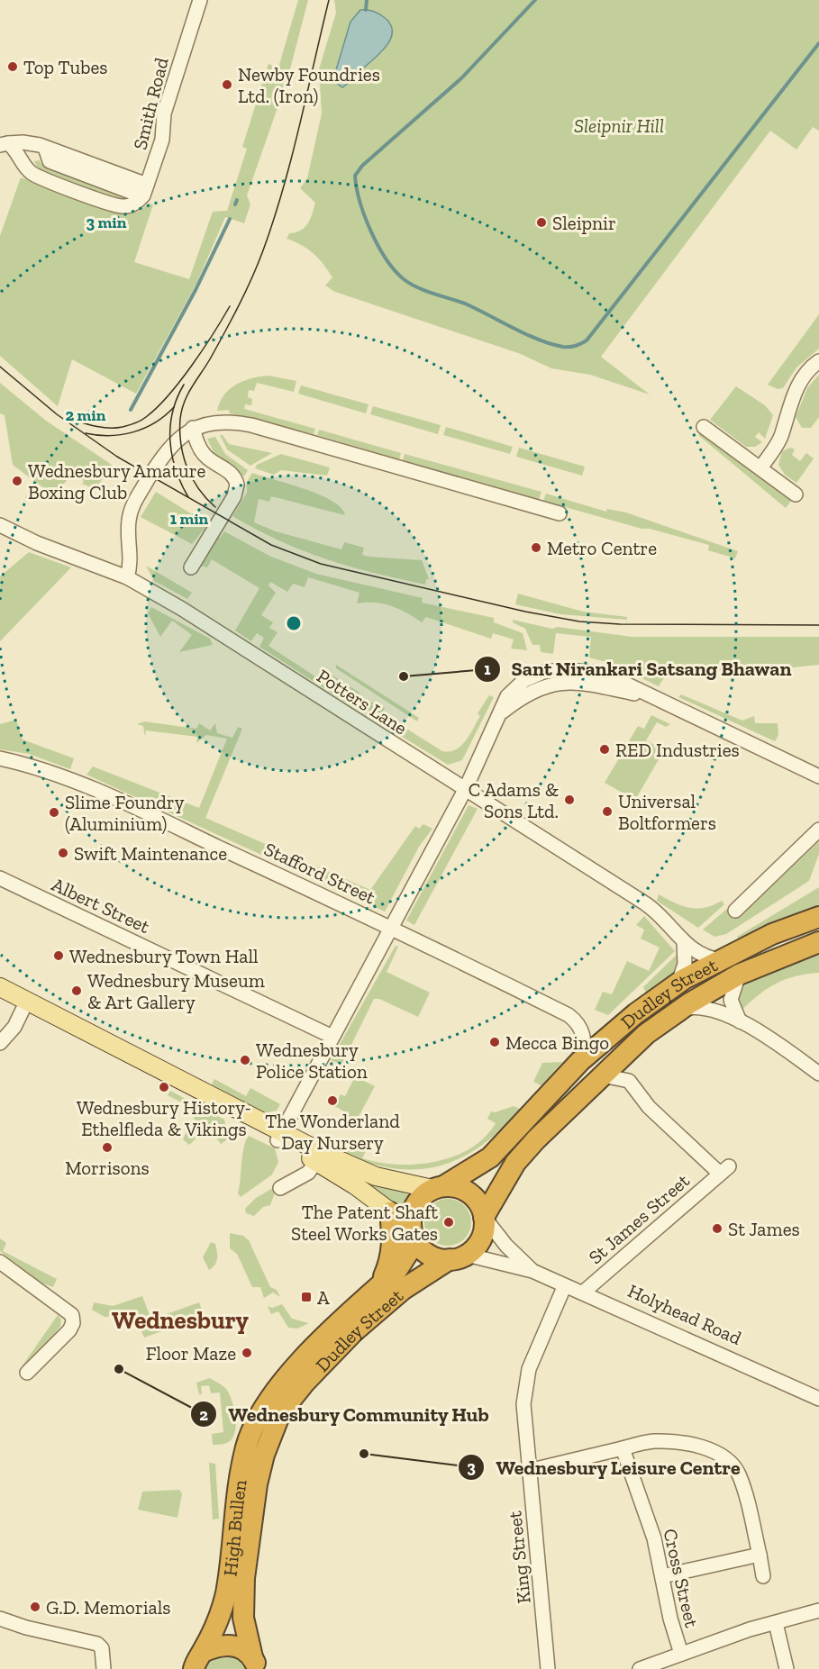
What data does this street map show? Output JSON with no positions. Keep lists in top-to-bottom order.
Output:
{
  "streets": {
    "highway": ["Dudley Street", "High Bullen"],
    "street": [
      "Smith Road",
      "Potters Lane",
      "Stafford Street",
      "Albert Street",
      "St James Street",
      "Holyhead Road",
      "King Street",
      "Cross Street"
    ]
  },
  "crossings": [
    ["Potters Lane", "Dudley Street"],
    ["Stafford Street", "Dudley Street"],
    ["Dudley Street", "St James Street"],
    ["Dudley Street", "Holyhead Road"],
    ["Dudley Street", "High Bullen"],
    ["St James Street", "Holyhead Road"],
    ["Holyhead Road", "King Street"]
  ],
  "districts": ["Wednesbury"],
  "parks": ["Sleipnir Hill"],
  "places": {
    "other": [
      "Top Tubes",
      "Newby Foundries Ltd. (Iron)",
      "Sleipnir",
      "Wednesbury Amature Boxing Club",
      "Metro Centre",
      "Sant Nirankari Satsang Bhawan",
      "RED Industries",
      "C Adams & Sons Ltd.",
      "Universal Boltformers",
      "Slime Foundry (Aluminium)",
      "Swift Maintenance",
      "Wednesbury Town Hall",
      "Wednesbury Museum & Art Gallery",
      "Mecca Bingo",
      "Wednesbury Police Station",
      "Wednesbury History- Ethelfleda & Vikings",
      "The Wonderland Day Nursery",
      "Morrisons",
      "The Patent Shaft Steel Works Gates",
      "St James",
      "Floor Maze",
      "Wednesbury Community Hub",
      "Wednesbury Leisure Centre",
      "G.D. Memorials"
    ],
    "transit": ["A"]
  },
  "rings": ["3 min", "2 min", "1 min"]
}
